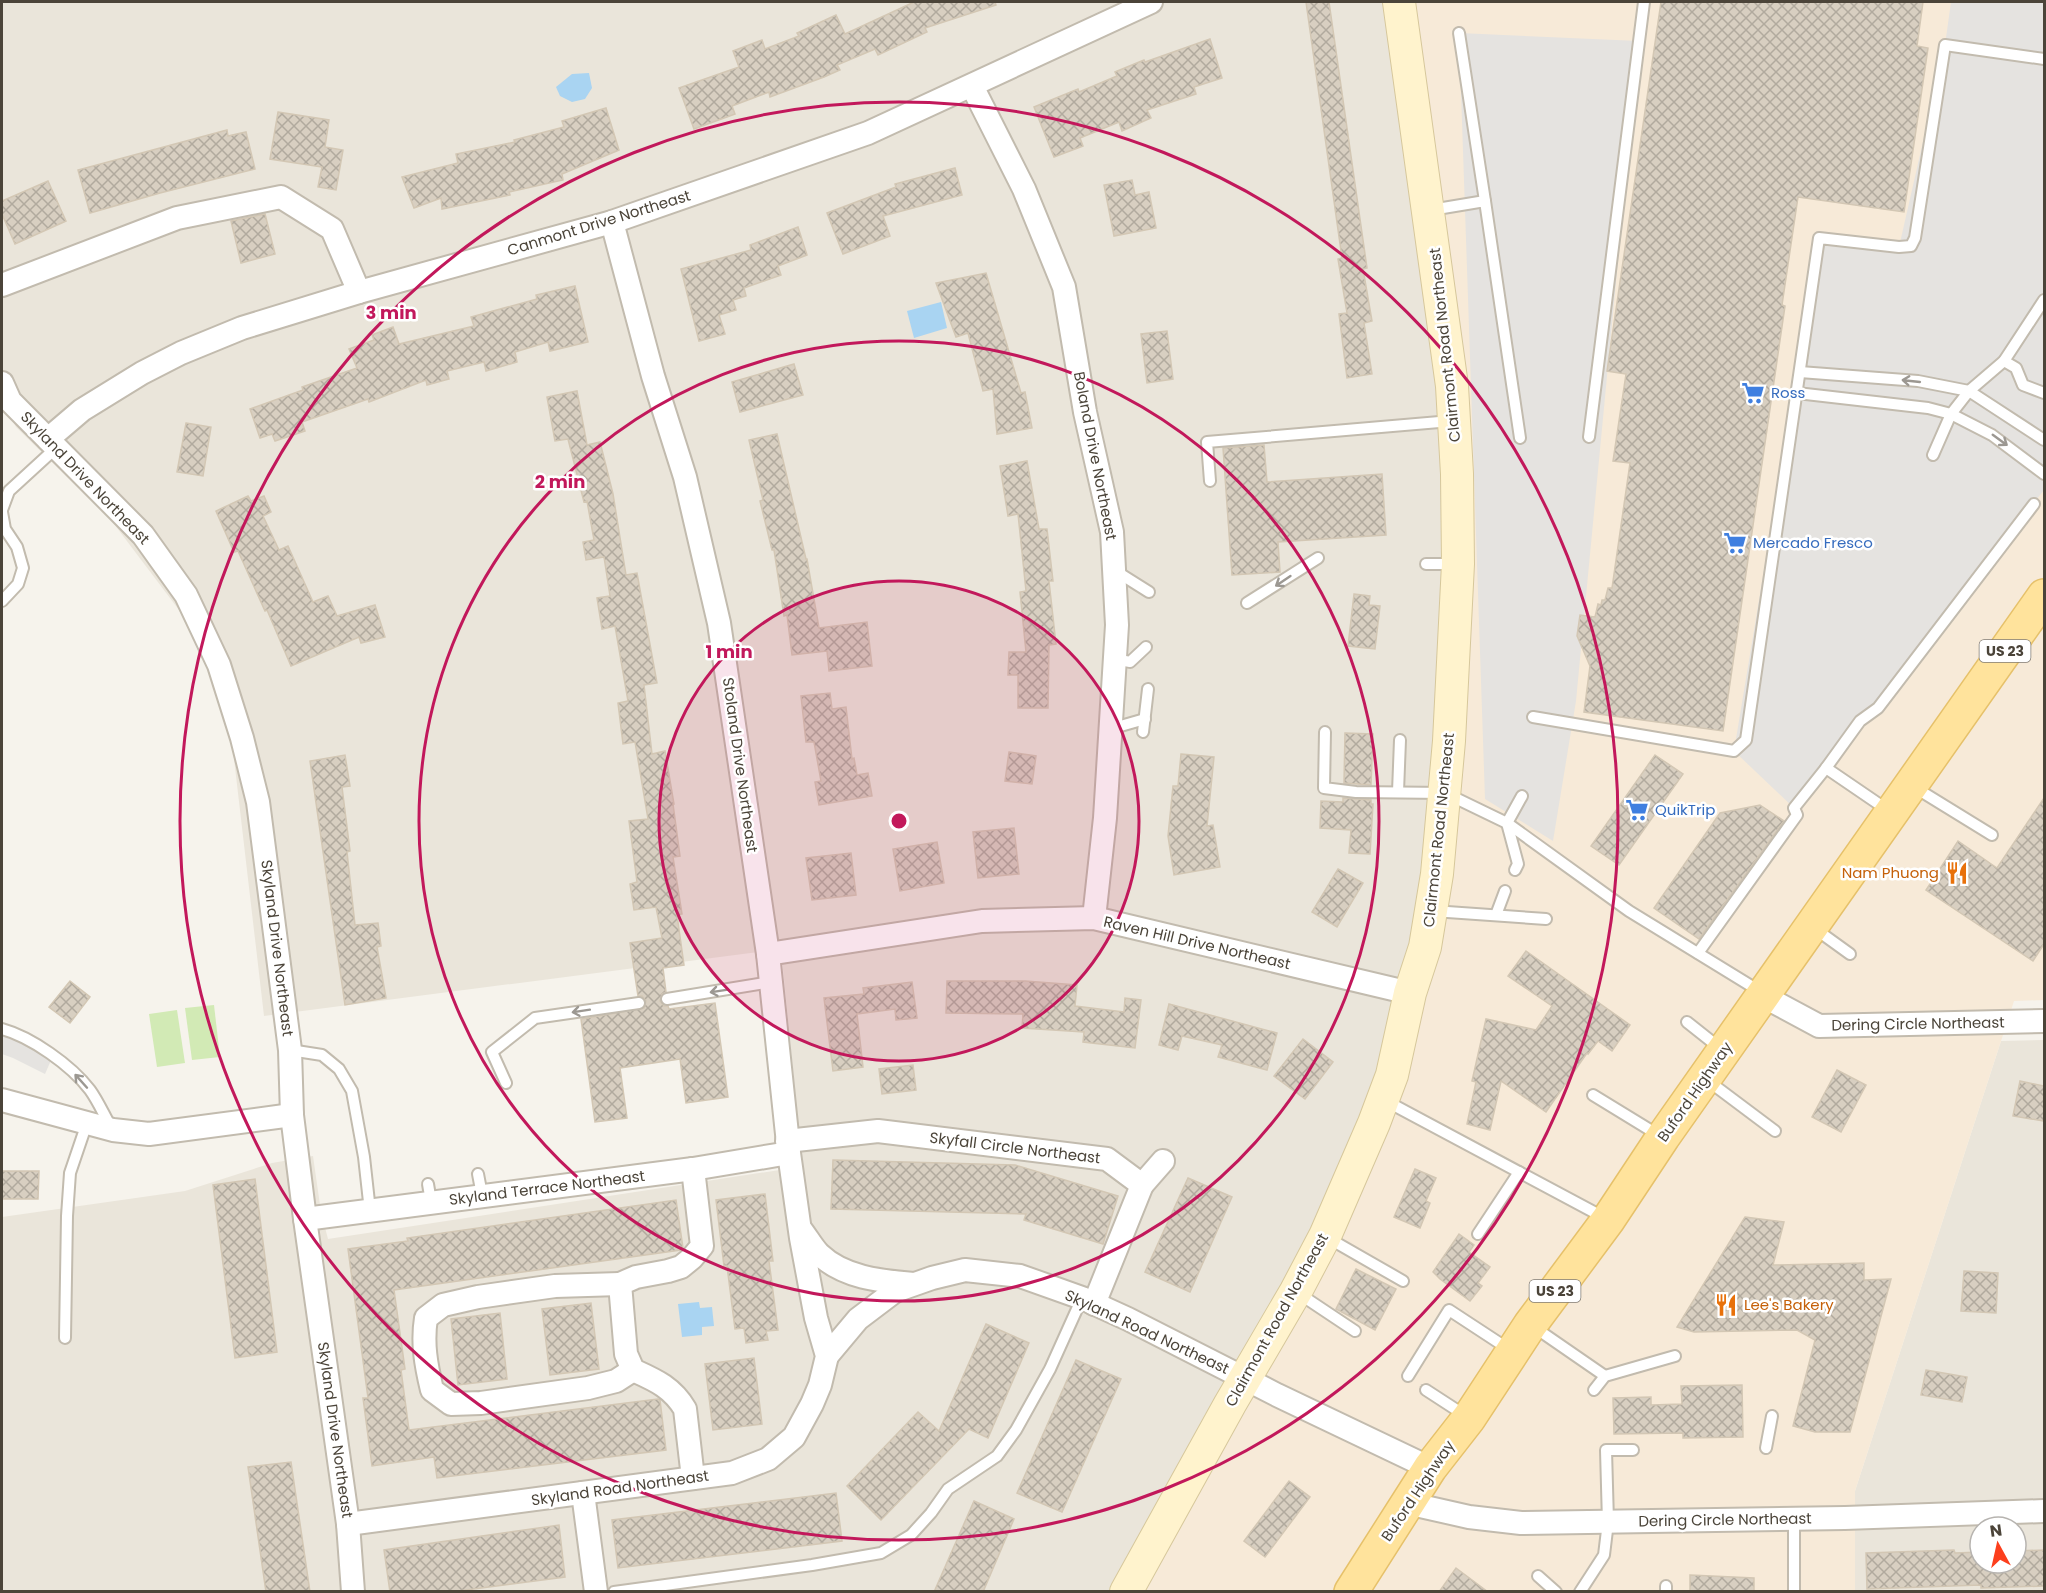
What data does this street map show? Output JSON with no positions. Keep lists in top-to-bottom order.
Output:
{
  "streets": {
    "main road": ["Clairmont Road Northeast", "US 23", "Buford Highway"],
    "street": [
      "Canmont Drive Northeast",
      "Boland Drive Northeast",
      "Skyland Drive Northeast",
      "Stoland Drive Northeast",
      "Raven Hill Drive Northeast",
      "Dering Circle Northeast",
      "Skyfall Circle Northeast",
      "Skyland Terrace Northeast",
      "Skyland Road Northeast"
    ]
  },
  "crossings": [
    ["Canmont Drive Northeast", "Boland Drive Northeast"],
    ["Canmont Drive Northeast", "Skyland Drive Northeast"],
    ["Canmont Drive Northeast", "Stoland Drive Northeast"],
    ["Clairmont Road Northeast", "Raven Hill Drive Northeast"],
    ["Clairmont Road Northeast", "Skyland Road Northeast"],
    ["Boland Drive Northeast", "Raven Hill Drive Northeast"],
    ["Skyland Drive Northeast", "Skyland Terrace Northeast"],
    ["Skyland Drive Northeast", "Skyland Road Northeast"],
    ["Stoland Drive Northeast", "Raven Hill Drive Northeast"],
    ["Stoland Drive Northeast", "Skyfall Circle Northeast"],
    ["Stoland Drive Northeast", "Skyland Terrace Northeast"],
    ["Stoland Drive Northeast", "Skyland Road Northeast"],
    ["Dering Circle Northeast", "Buford Highway"],
    ["Buford Highway", "Skyland Road Northeast"],
    ["Skyfall Circle Northeast", "Skyland Terrace Northeast"]
  ],
  "places": {
    "supermarket": ["Ross", "Mercado Fresco", "QuikTrip"],
    "restaurant": ["Nam Phuong", "Lee's Bakery"]
  },
  "north": "top",
  "rings": ["3 min", "2 min", "1 min"]
}
